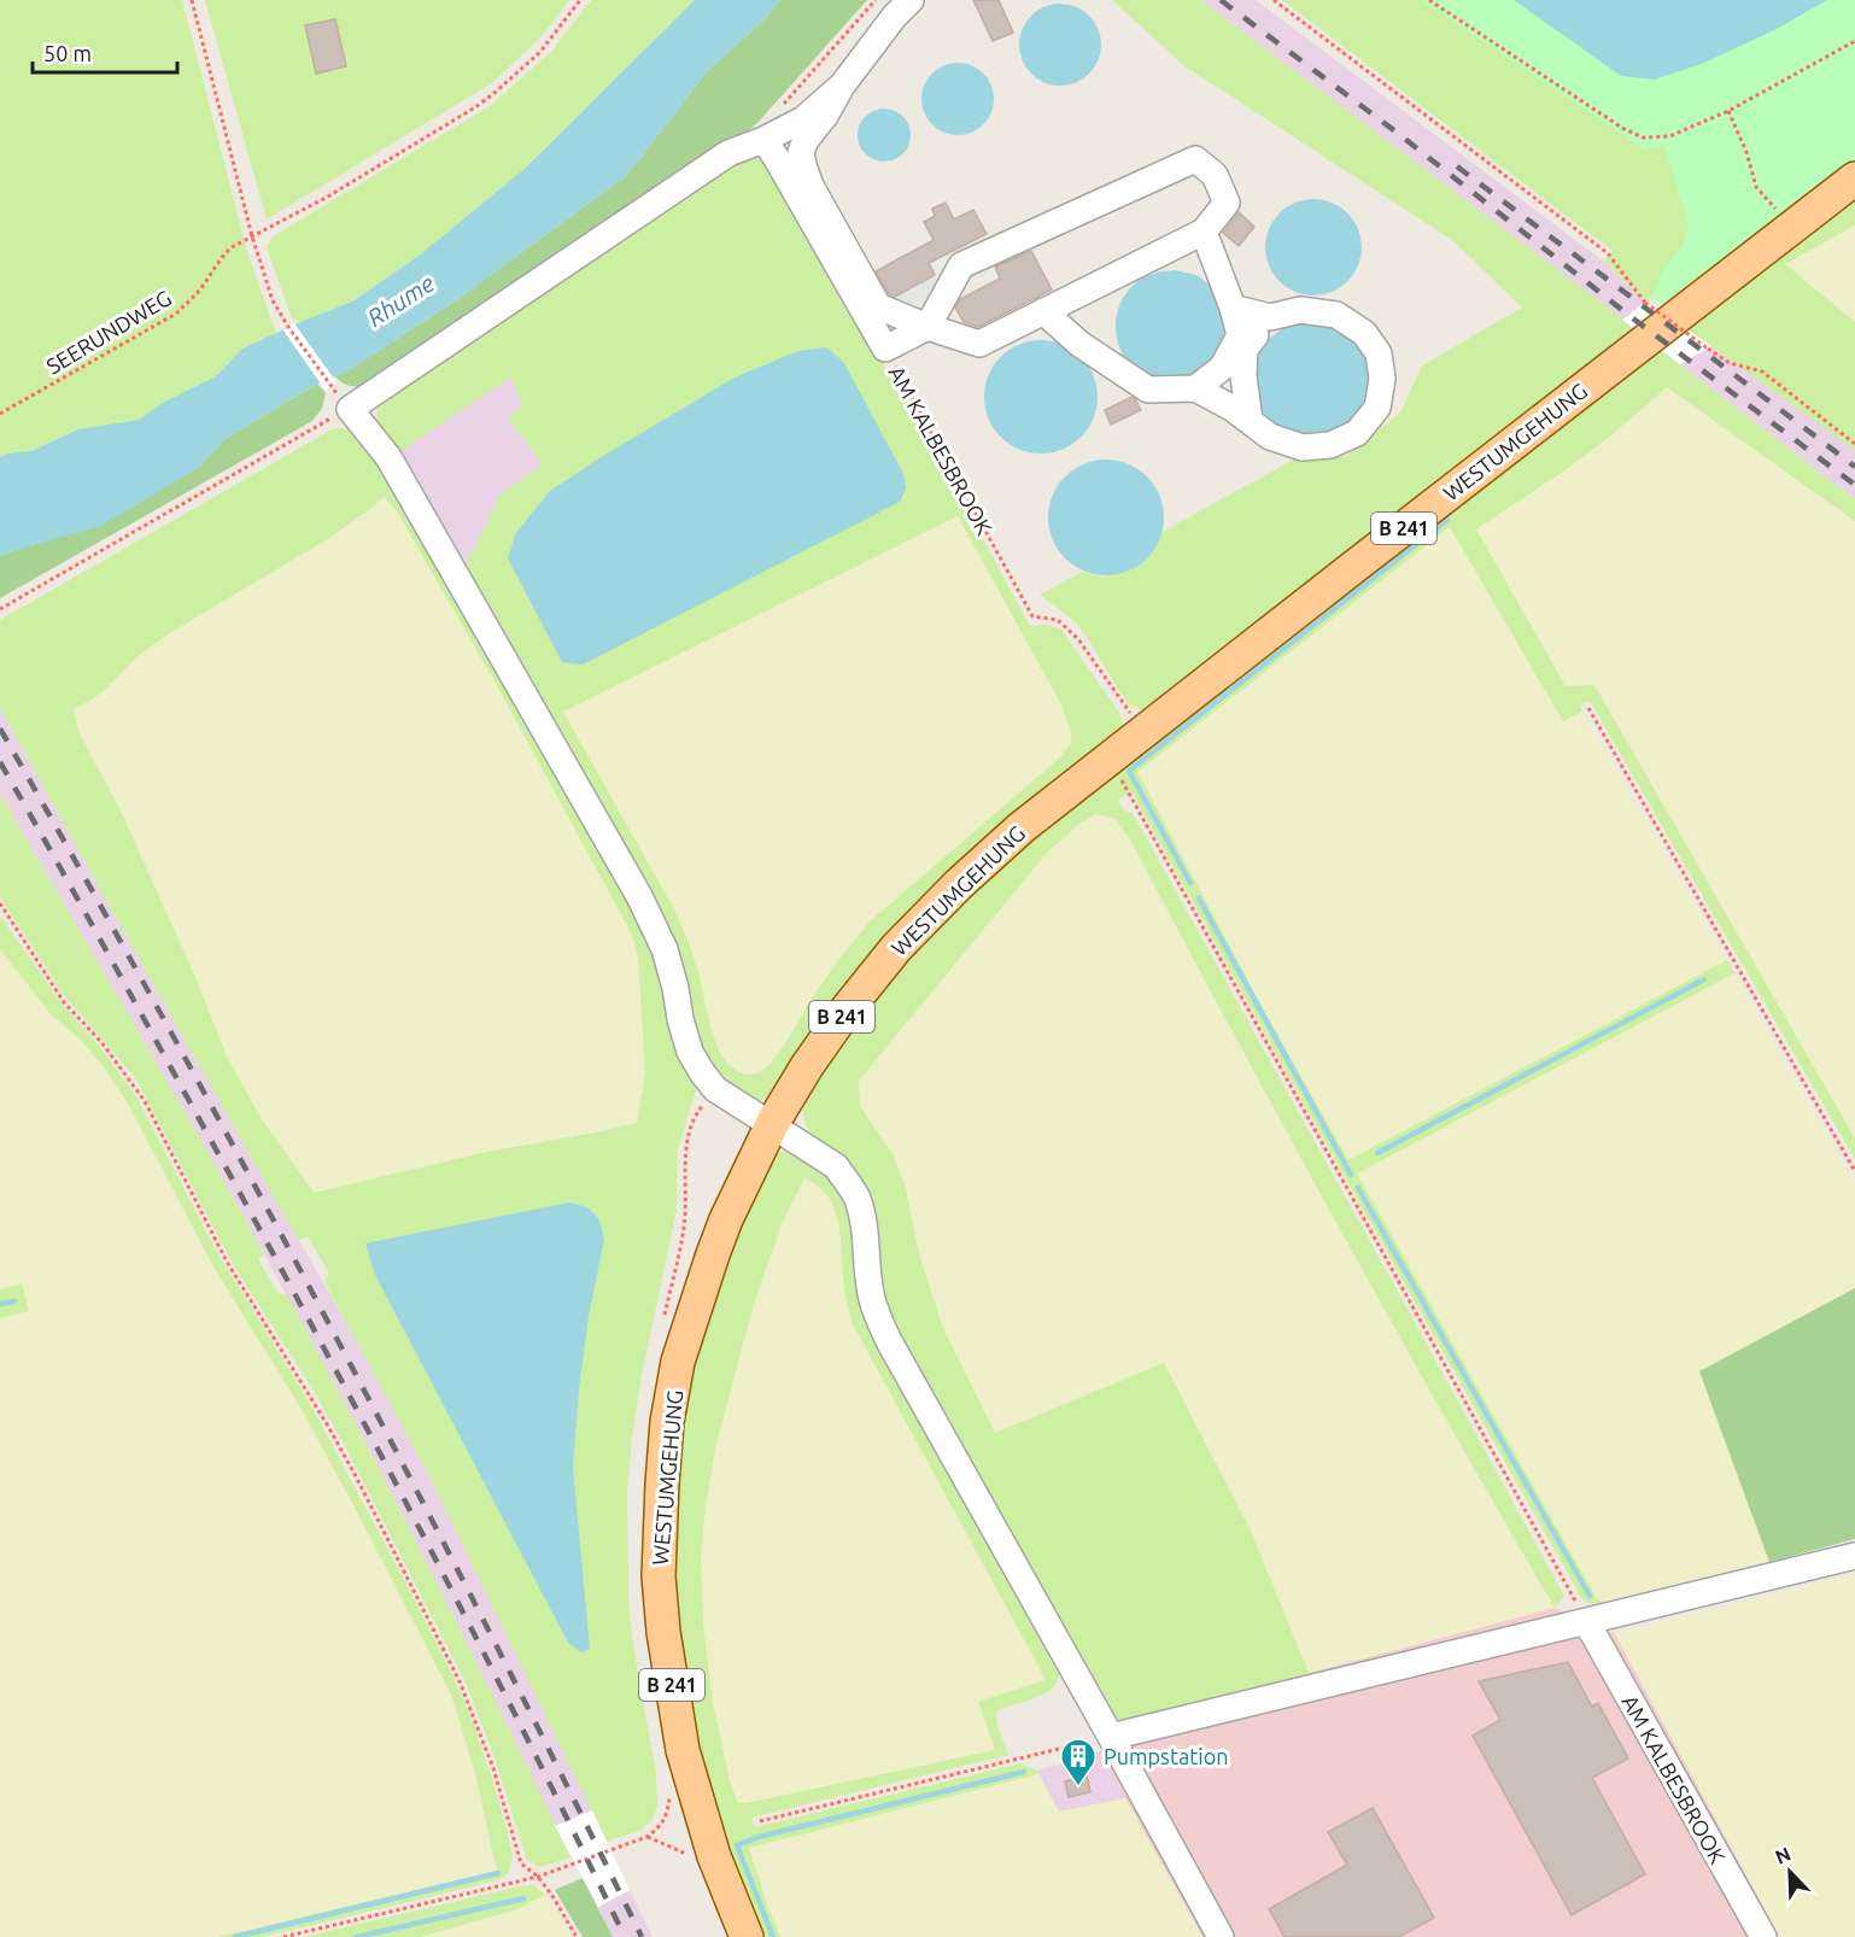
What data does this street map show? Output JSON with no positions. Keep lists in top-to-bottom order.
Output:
{
  "streets": {
    "main road": ["WESTUMGEHUNG", "B 241"],
    "street": ["AM KALBESBROOK"],
    "path": ["SEERUNDWEG"]
  },
  "crossings": [
    ["WESTUMGEHUNG", "AM KALBESBROOK"]
  ],
  "water": ["Rhume"],
  "places": {
    "building": ["Pumpstation"]
  },
  "scale_bar": "50 m",
  "north": "top left"
}
